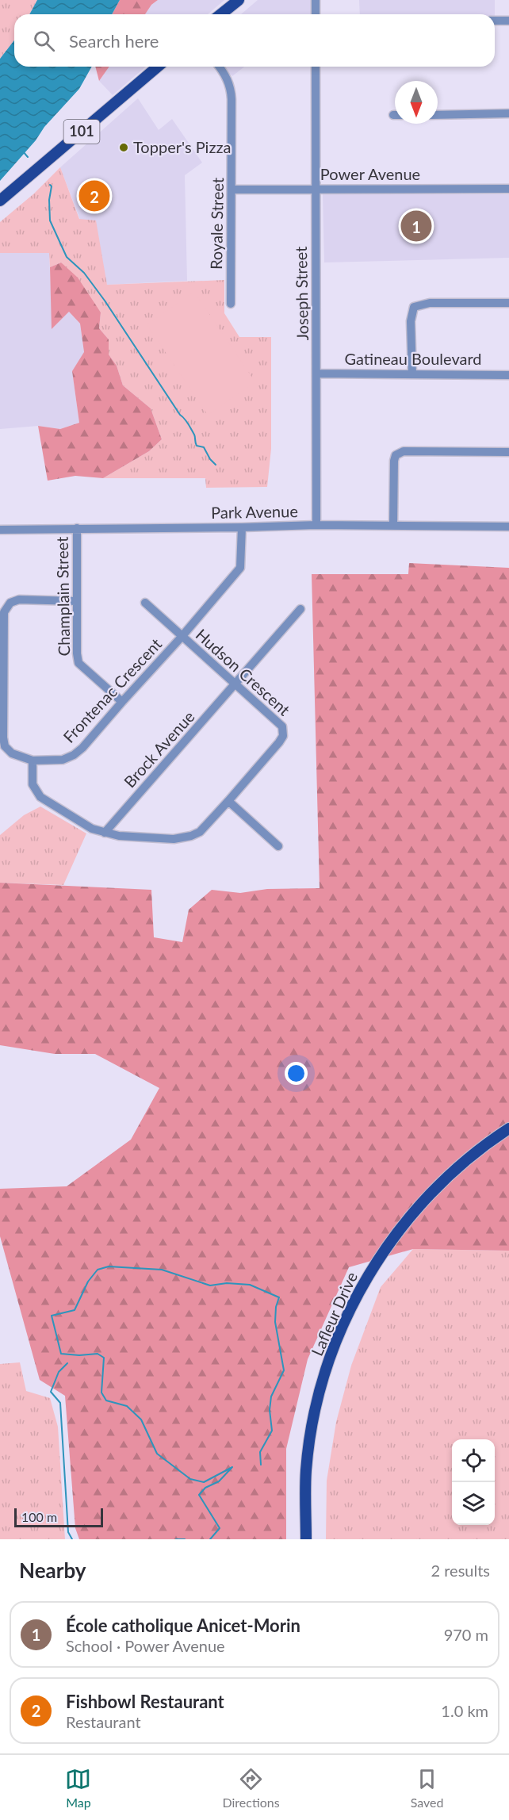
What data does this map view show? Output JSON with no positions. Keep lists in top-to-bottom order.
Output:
{
  "streets": {
    "main road": ["101", "Lafleur Drive"],
    "street": [
      "Power Avenue",
      "Royale Street",
      "Joseph Street",
      "Gatineau Boulevard",
      "Park Avenue",
      "Champlain Street",
      "Hudson Crescent",
      "Frontenac Crescent",
      "Brock Avenue"
    ]
  },
  "crossings": [
    ["Power Avenue", "Royale Street"],
    ["Power Avenue", "Joseph Street"],
    ["Joseph Street", "Gatineau Boulevard"],
    ["Joseph Street", "Park Avenue"],
    ["Park Avenue", "Champlain Street"],
    ["Park Avenue", "Frontenac Crescent"],
    ["Champlain Street", "Frontenac Crescent"],
    ["Hudson Crescent", "Frontenac Crescent"],
    ["Hudson Crescent", "Brock Avenue"]
  ],
  "places": ["Topper's Pizza"],
  "scale_bar": "100 m",
  "north": "bottom",
  "page": {
    "search": "Search here",
    "pins": ["2", "1"],
    "scale": "100 m",
    "heading": ["Nearby", "2 results"],
    "list": [
      {
        "mark": "1",
        "name": "École catholique Anicet-Morin",
        "note": "School · Power Avenue",
        "value": "970 m"
      },
      {
        "mark": "2",
        "name": "Fishbowl Restaurant",
        "note": "Restaurant",
        "value": "1.0 km"
      }
    ],
    "nav": ["Map", "Directions", "Saved"]
  }
}
